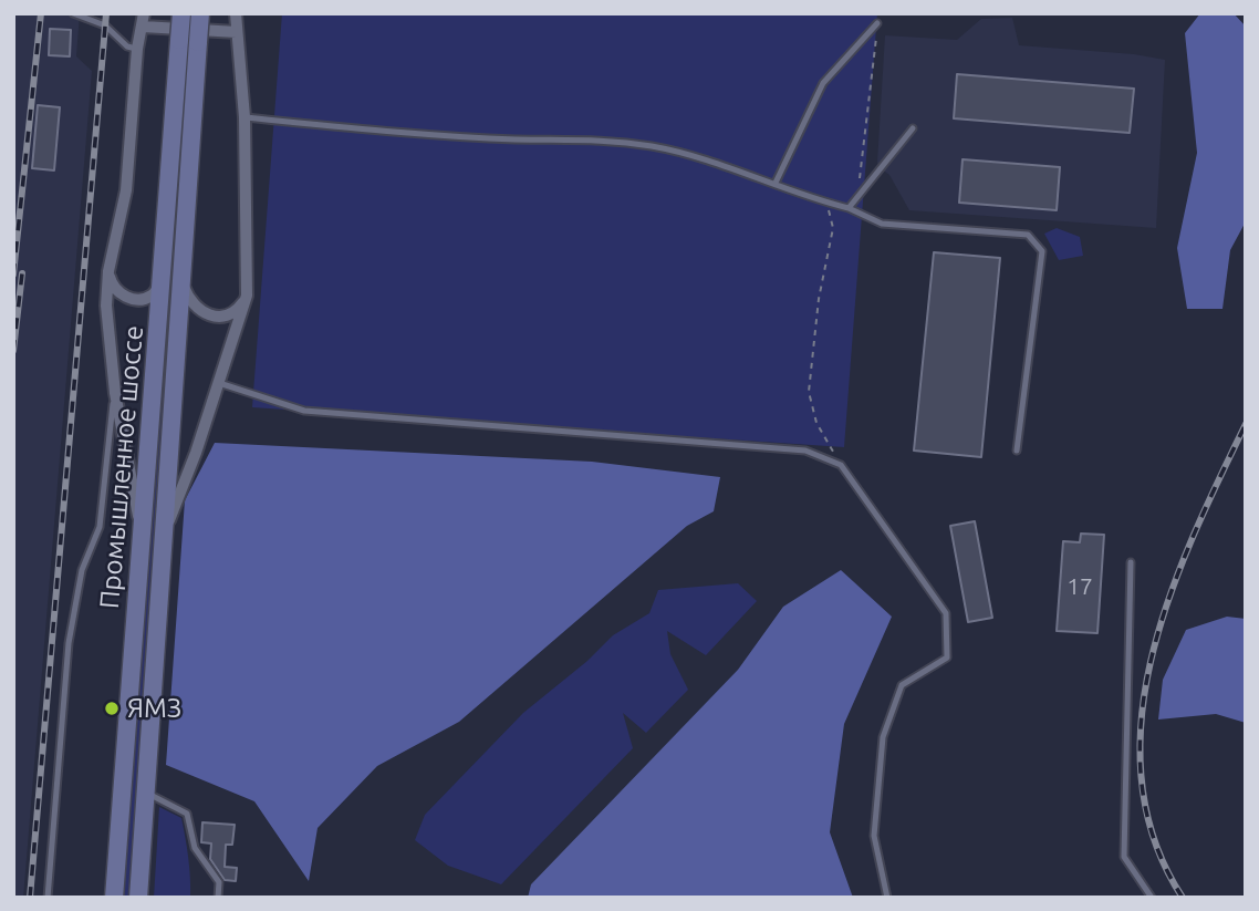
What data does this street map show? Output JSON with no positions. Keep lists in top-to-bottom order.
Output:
{
  "streets": {
    "main road": ["Промышленное шоссе"]
  },
  "places": ["ЯМЗ"],
  "house_numbers": ["17"]
}
